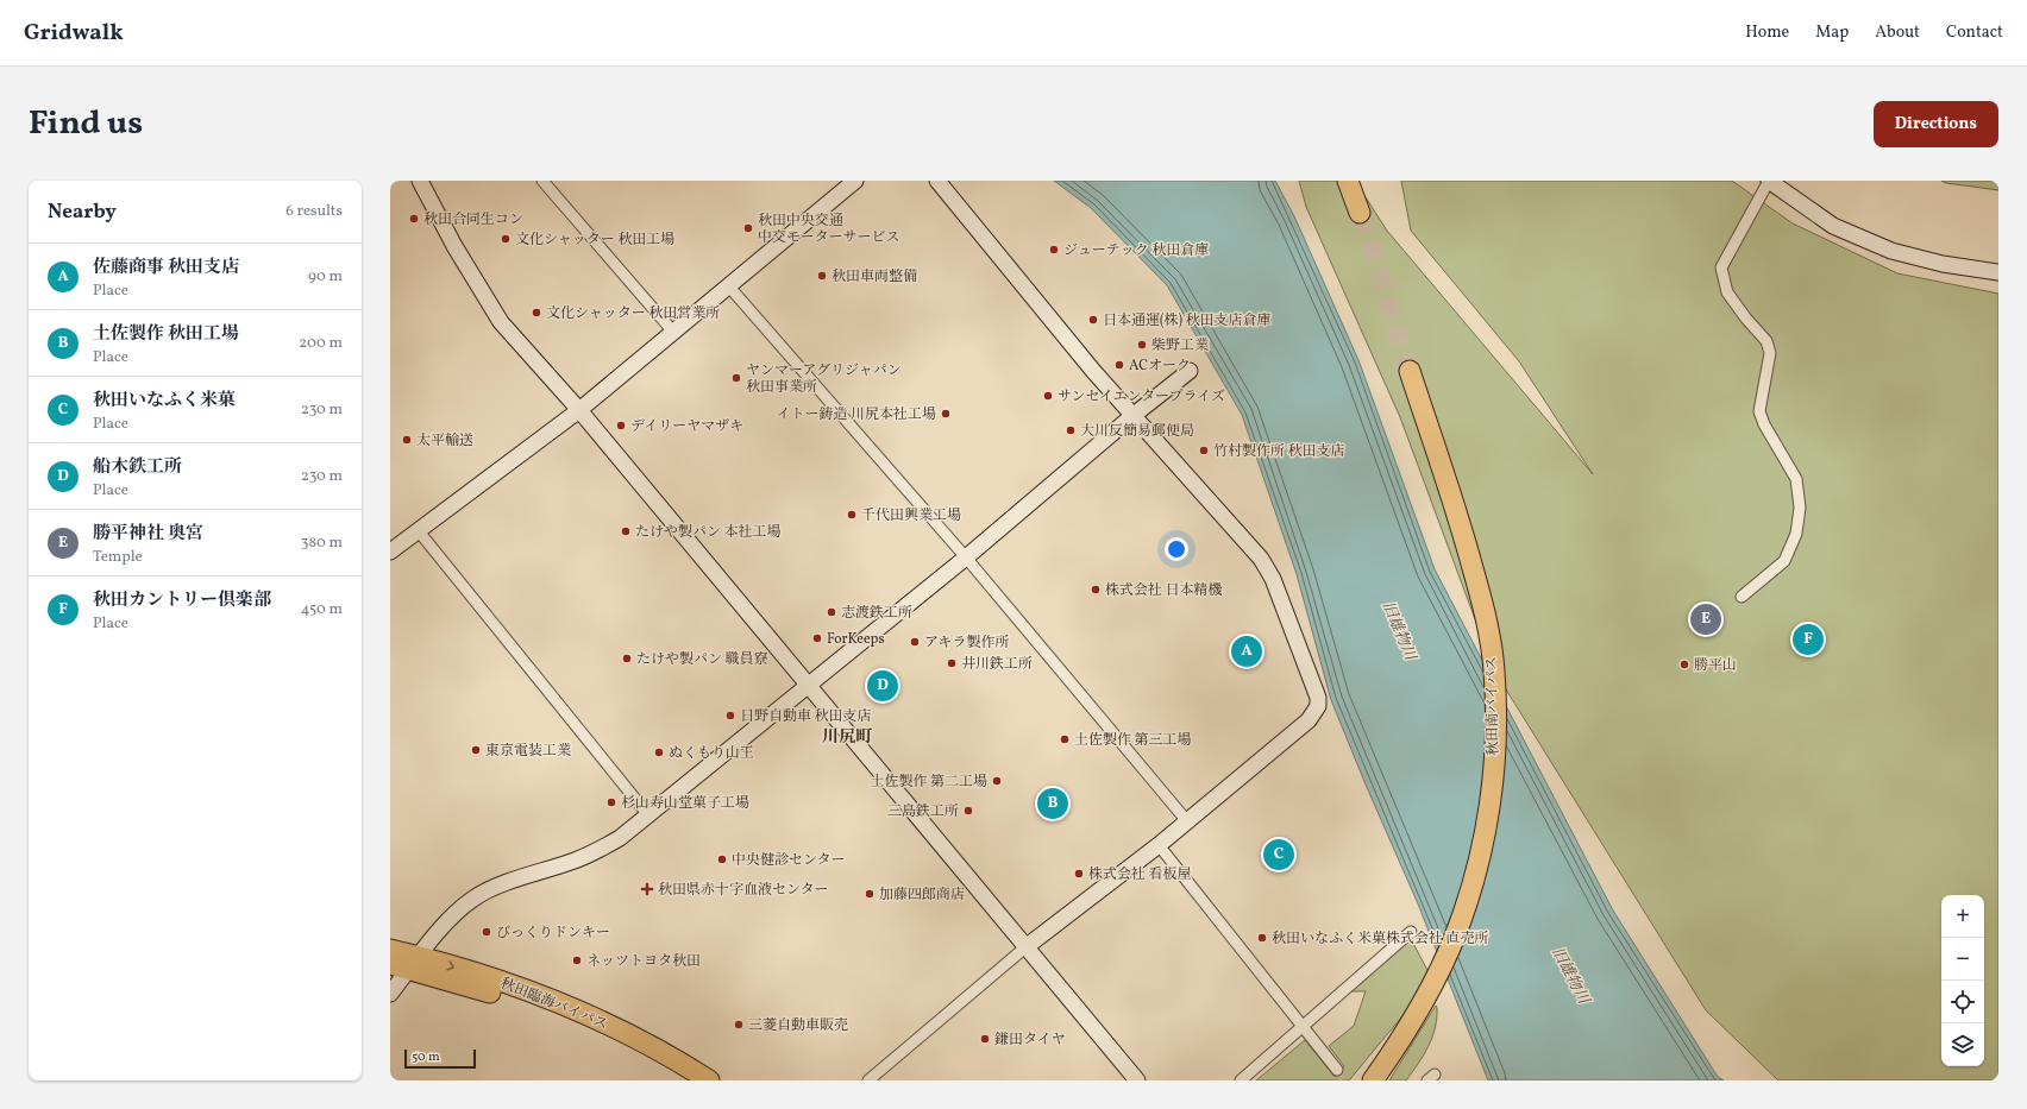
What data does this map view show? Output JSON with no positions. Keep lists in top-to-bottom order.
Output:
{
  "streets": {
    "highway": ["秋田南バイパス", "秋田臨海バイパス"]
  },
  "districts": ["川尻町"],
  "water": ["旧雄物川"],
  "places": {
    "other": [
      "秋田合同生コン",
      "秋田中央交通 中交モーターサービス",
      "文化シャッター 秋田工場",
      "ジューテック 秋田倉庫",
      "秋田車両整備",
      "文化シャッター 秋田営業所",
      "日本通運(株) 秋田支店倉庫",
      "柴野工業",
      "ACオーク",
      "ヤンマーアグリジャパン 秋田事業所",
      "サンセイエンタープライズ",
      "イトー鋳造 川尻本社工場",
      "デイリーヤマザキ",
      "大川反簡易郵便局",
      "太平輸送",
      "竹村製作所 秋田支店",
      "千代田興業工場",
      "たけや製パン 本社工場",
      "株式会社 日本精機",
      "志渡鉄工所",
      "ForKeeps",
      "アキラ製作所",
      "たけや製パン 職員寮",
      "井川鉄工所",
      "勝平山",
      "日野自動車 秋田支店",
      "土佐製作 第三工場",
      "東京電装工業",
      "ぬくもり山王",
      "土佐製作 第二工場",
      "杉山寿山堂菓子工場",
      "三島鉄工所",
      "中央健診センター",
      "株式会社 看板屋",
      "加藤四郎商店",
      "びっくりドンキー",
      "秋田いなふく米菓株式会社 直売所",
      "ネッツトヨタ秋田",
      "三菱自動車販売",
      "鎌田タイヤ"
    ],
    "health": ["秋田県赤十字血液センター"]
  },
  "scale_bar": "50 m",
  "page": {
    "header": "Gridwalk",
    "nav": [
      "Home",
      "Map",
      "About",
      "Contact"
    ],
    "title": "Find us",
    "buttons": "Directions",
    "heading": ["Nearby", "6 results"],
    "list": [
      {
        "mark": "A",
        "name": "佐藤商事 秋田支店",
        "note": "Place",
        "value": "90 m"
      },
      {
        "mark": "B",
        "name": "土佐製作 秋田工場",
        "note": "Place",
        "value": "200 m"
      },
      {
        "mark": "C",
        "name": "秋田いなふく米菓",
        "note": "Place",
        "value": "230 m"
      },
      {
        "mark": "D",
        "name": "船木鉄工所",
        "note": "Place",
        "value": "230 m"
      },
      {
        "mark": "E",
        "name": "勝平神社 奥宮",
        "note": "Temple",
        "value": "380 m"
      },
      {
        "mark": "F",
        "name": "秋田カントリー倶楽部",
        "note": "Place",
        "value": "450 m"
      }
    ],
    "pins": [
      "E",
      "F",
      "A",
      "D",
      "B",
      "C"
    ],
    "map_buttons": ["+", "−"],
    "scale": "50 m"
  }
}
